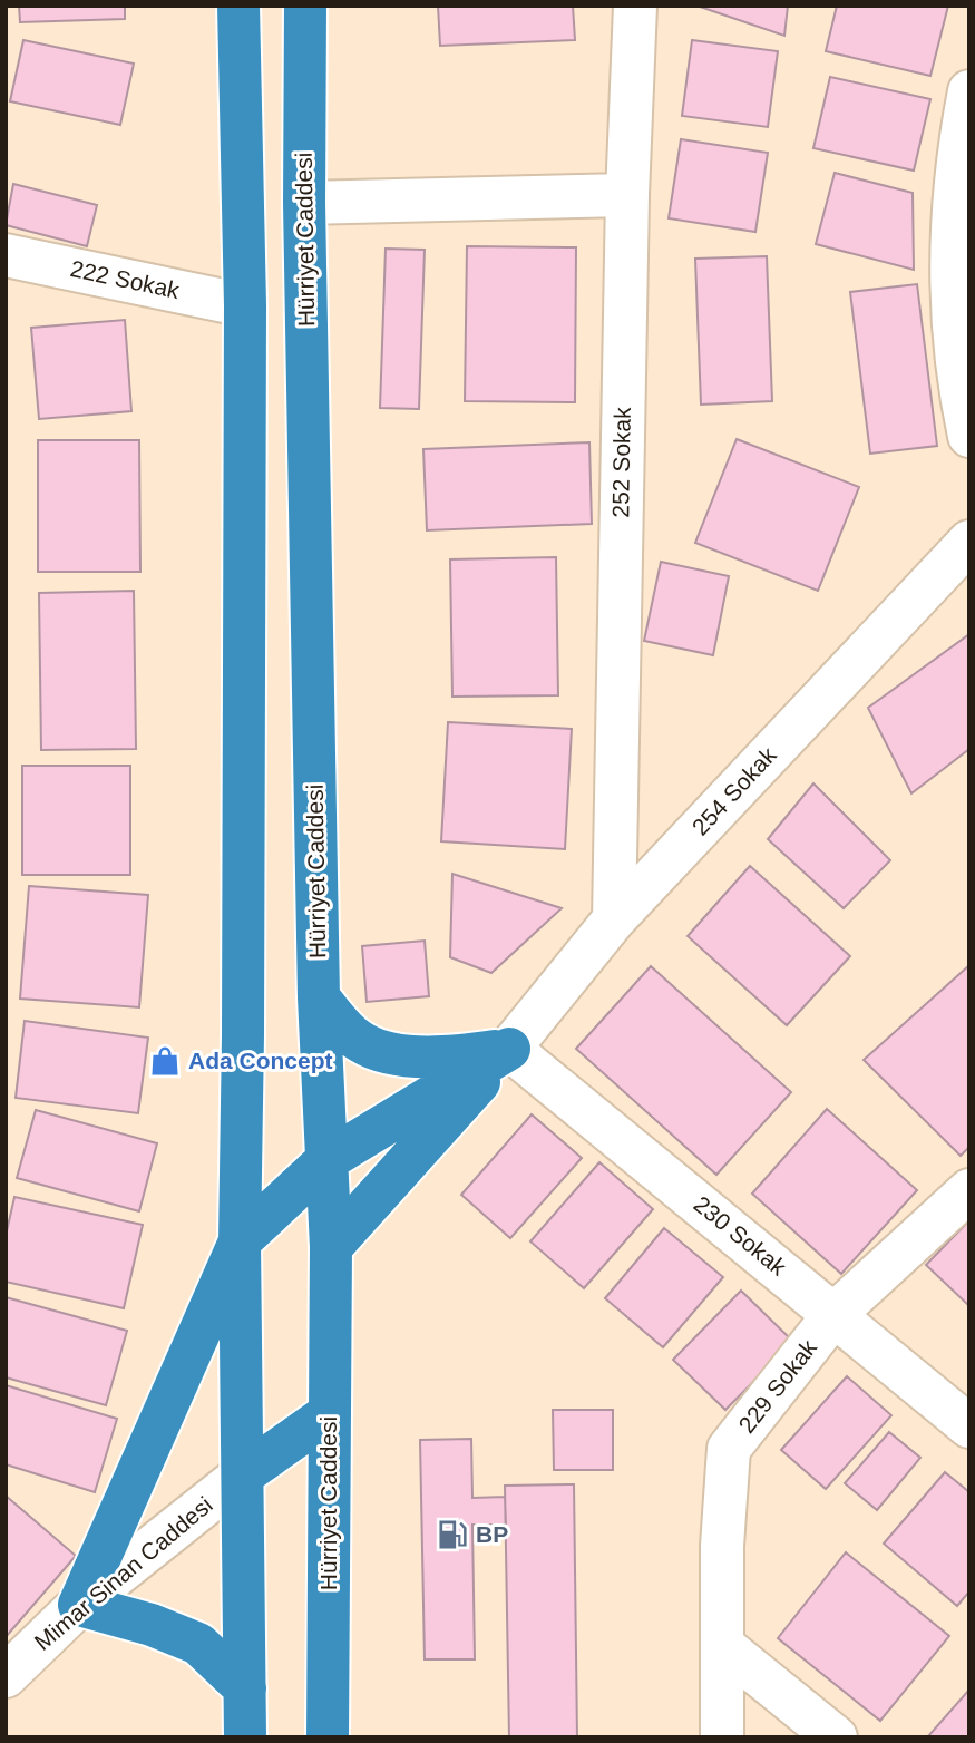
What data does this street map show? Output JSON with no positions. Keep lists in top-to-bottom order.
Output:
{
  "streets": {
    "highway": ["Hürriyet Caddesi"],
    "street": [
      "222 Sokak",
      "252 Sokak",
      "254 Sokak",
      "230 Sokak",
      "229 Sokak",
      "Mimar Sinan Caddesi"
    ]
  },
  "crossings": [
    ["252 Sokak", "254 Sokak"],
    ["254 Sokak", "230 Sokak"],
    ["230 Sokak", "229 Sokak"]
  ],
  "places": {
    "shop": ["Ada Concept"],
    "fuel station": ["BP"]
  }
}
